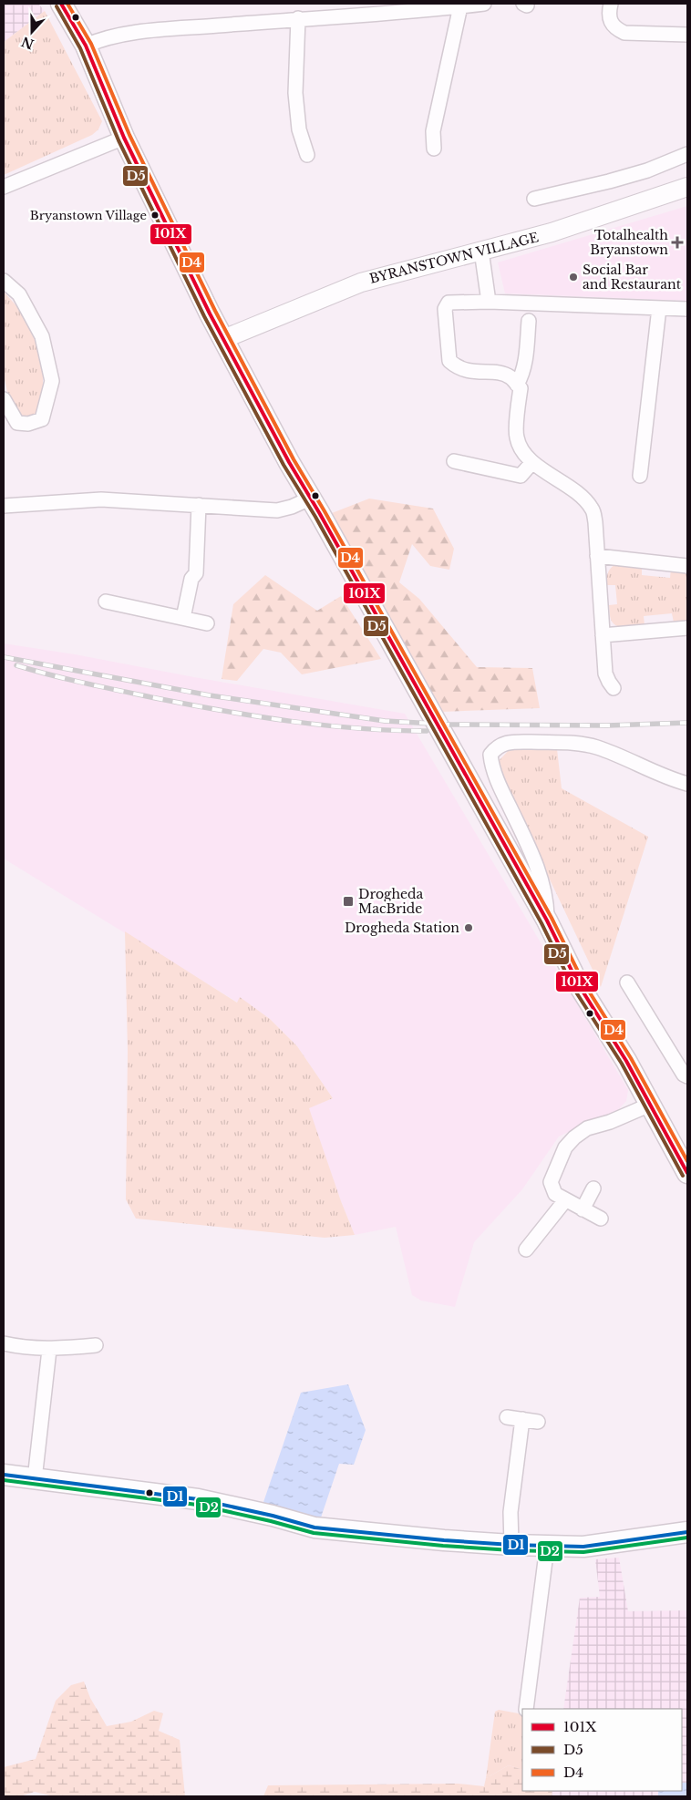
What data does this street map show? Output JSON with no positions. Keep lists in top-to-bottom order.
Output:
{
  "streets": {
    "street": ["BYRANSTOWN VILLAGE"]
  },
  "places": {
    "other": ["Bryanstown Village", "Social Bar and Restaurant", "Drogheda Station"],
    "health": ["Totalhealth Bryanstown"],
    "transit": ["Drogheda MacBride"]
  },
  "lines": [
    "transit line 101X",
    "transit line D4",
    "transit line D5",
    "transit line D1",
    "transit line D2"
  ],
  "legend": ["101X", "D5", "D4"],
  "north": "bottom"
}
